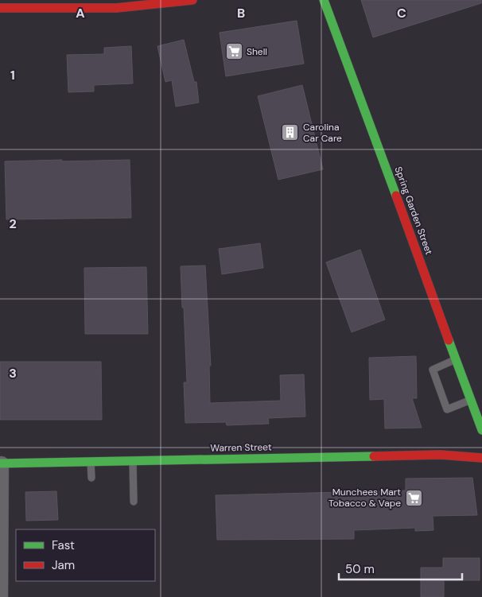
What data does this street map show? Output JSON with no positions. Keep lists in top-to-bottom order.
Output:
{
  "streets": {
    "street": ["Spring Garden Street", "Warren Street"]
  },
  "places": {
    "supermarket": ["Shell", "Munchees Mart Tobacco & Vape"],
    "building": ["Carolina Car Care"]
  },
  "legend": ["Fast", "Jam"],
  "scale_bar": "50 m",
  "grid": {
    "columns": ["A", "B", "C"],
    "rows": ["1", "2", "3"]
  }
}
